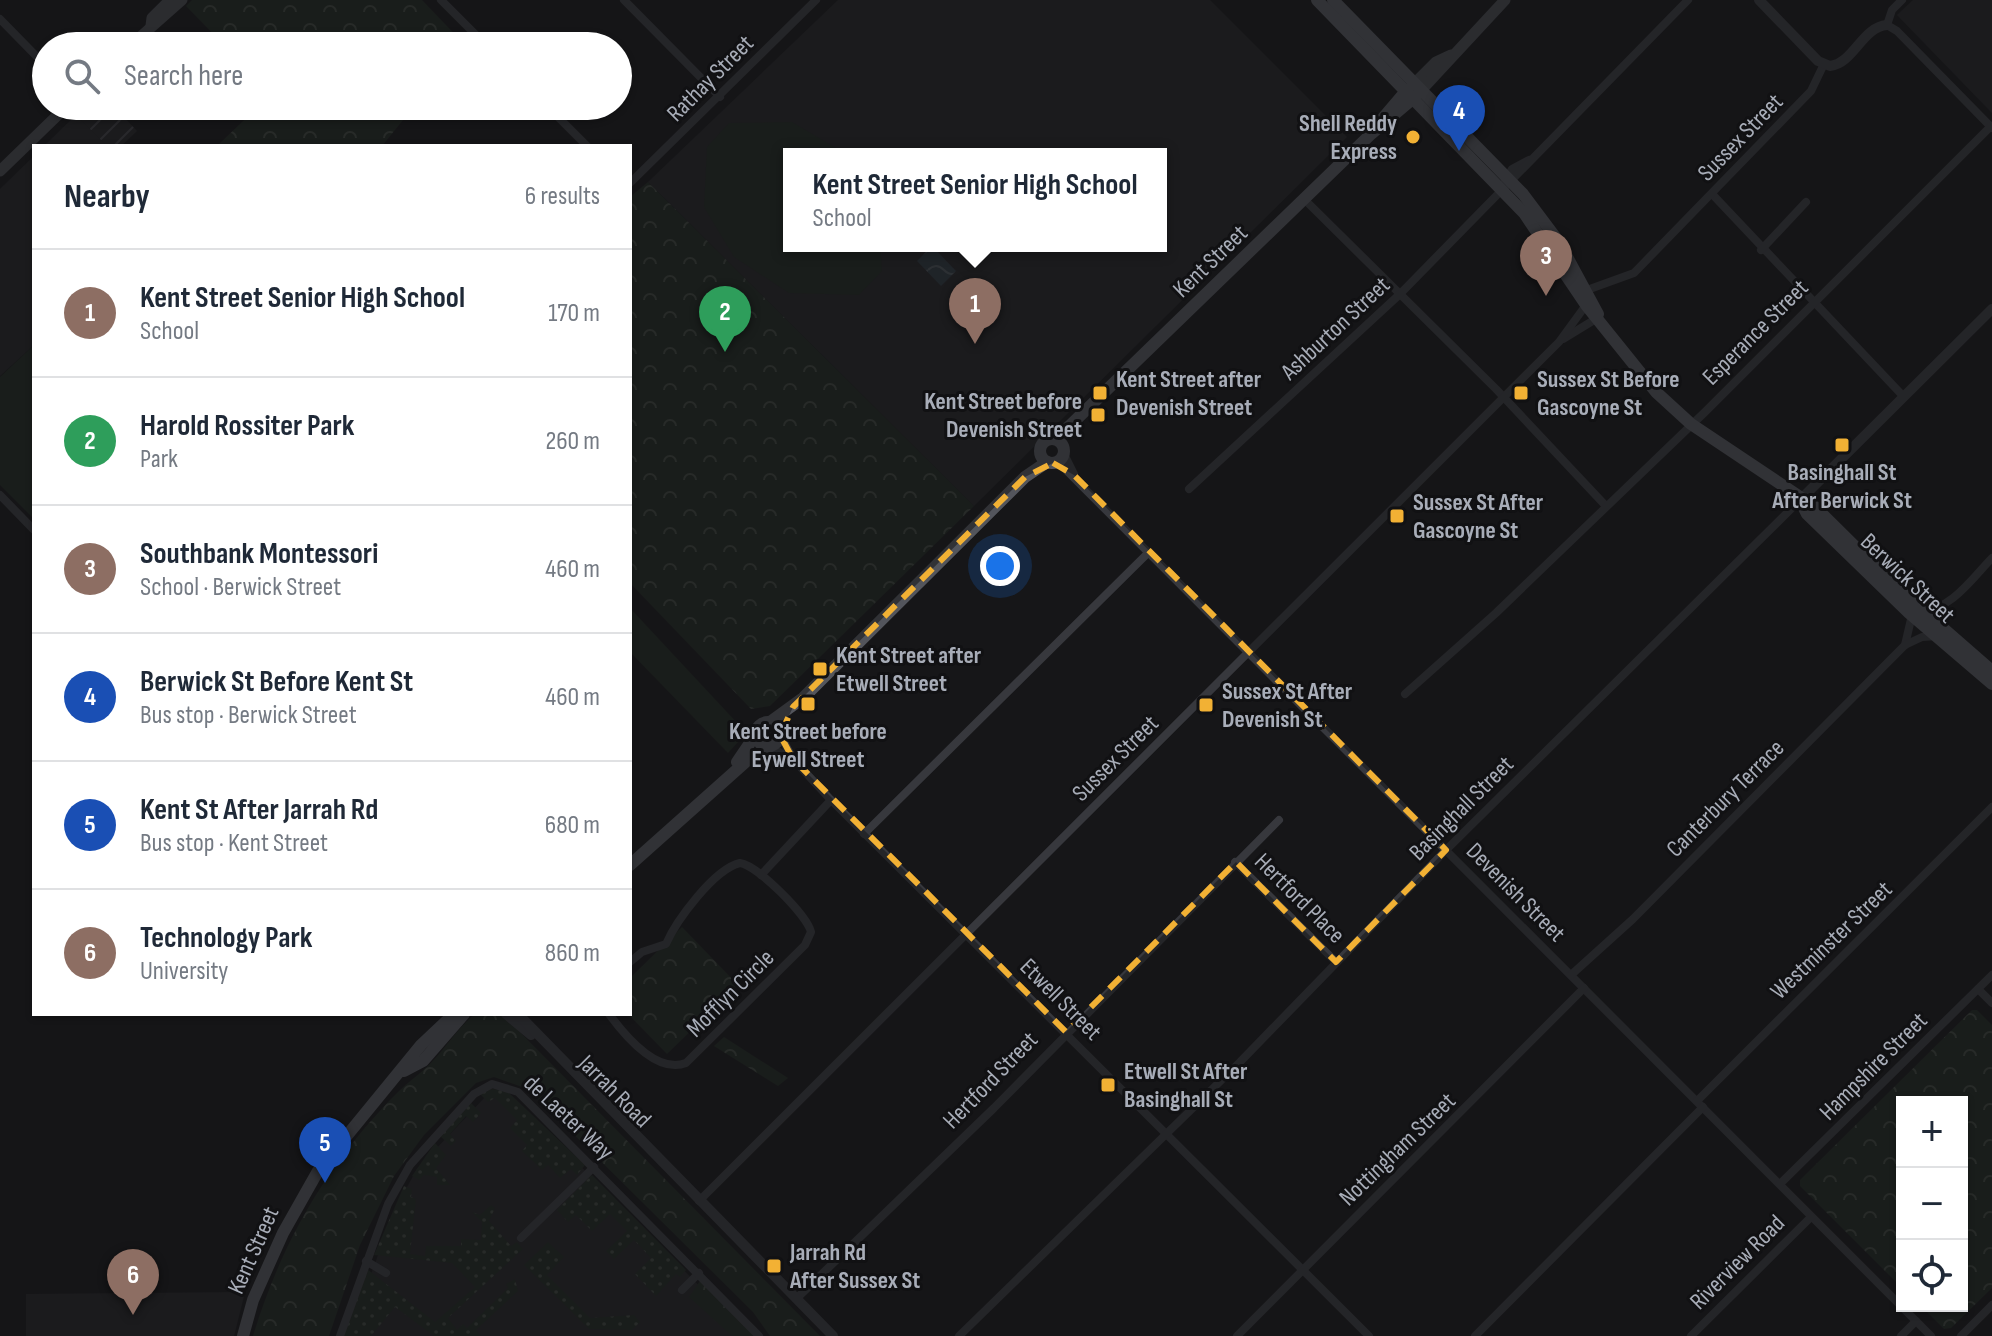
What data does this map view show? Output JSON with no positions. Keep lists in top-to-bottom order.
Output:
{
  "streets": {
    "main road": ["Kent Street", "Berwick Street"],
    "street": [
      "Rathay Street",
      "Sussex Street",
      "Ashburton Street",
      "Esperance Street",
      "Canterbury Terrace",
      "Basinghall Street",
      "Devenish Street",
      "Hertford Place",
      "Westminster Street",
      "Mofflyn Circle",
      "Etwell Street",
      "Hampshire Street",
      "Hertford Street",
      "Jarrah Road",
      "de Laeter Way",
      "Nottingham Street",
      "Riverview Road"
    ]
  },
  "crossings": [
    ["Sussex Street", "Berwick Street"],
    ["Sussex Street", "Devenish Street"],
    ["Sussex Street", "Etwell Street"],
    ["Sussex Street", "Jarrah Road"],
    ["Kent Street", "Berwick Street"],
    ["Kent Street", "Devenish Street"],
    ["Kent Street", "Etwell Street"],
    ["Ashburton Street", "Berwick Street"],
    ["Esperance Street", "Berwick Street"],
    ["Berwick Street", "Canterbury Terrace"],
    ["Berwick Street", "Basinghall Street"],
    ["Canterbury Terrace", "Devenish Street"],
    ["Basinghall Street", "Devenish Street"],
    ["Basinghall Street", "Hertford Place"],
    ["Basinghall Street", "Etwell Street"],
    ["Devenish Street", "Westminster Street"],
    ["Devenish Street", "Hampshire Street"],
    ["Devenish Street", "Nottingham Street"],
    ["Devenish Street", "Riverview Road"],
    ["Hertford Place", "Hertford Street"],
    ["Etwell Street", "Hertford Street"],
    ["Etwell Street", "Nottingham Street"],
    ["Hertford Street", "Jarrah Road"]
  ],
  "places": {
    "other": ["Shell Reddy Express"],
    "transit": [
      "Kent Street after Devenish Street",
      "Sussex St Before Gascoyne St",
      "Kent Street before Devenish Street",
      "Basinghall St After Berwick St",
      "Sussex St After Gascoyne St",
      "Kent Street after Etwell Street",
      "Kent Street before Eywell Street",
      "Sussex St After Devenish St",
      "Etwell St After Basinghall St",
      "Jarrah Rd After Sussex St"
    ]
  },
  "page": {
    "search": "Search here",
    "pins": [
      "4",
      "3",
      "1",
      "2",
      "5",
      "6"
    ],
    "heading": ["Nearby", "6 results"],
    "popup": ["Kent Street Senior High School", "School"],
    "list": [
      {
        "mark": "1",
        "name": "Kent Street Senior High School",
        "note": "School",
        "value": "170 m"
      },
      {
        "mark": "2",
        "name": "Harold Rossiter Park",
        "note": "Park",
        "value": "260 m"
      },
      {
        "mark": "3",
        "name": "Southbank Montessori",
        "note": "School · Berwick Street",
        "value": "460 m"
      },
      {
        "mark": "4",
        "name": "Berwick St Before Kent St",
        "note": "Bus stop · Berwick Street",
        "value": "460 m"
      },
      {
        "mark": "5",
        "name": "Kent St After Jarrah Rd",
        "note": "Bus stop · Kent Street",
        "value": "680 m"
      },
      {
        "mark": "6",
        "name": "Technology Park",
        "note": "University",
        "value": "860 m"
      }
    ],
    "map_buttons": ["+", "−"]
  }
}
